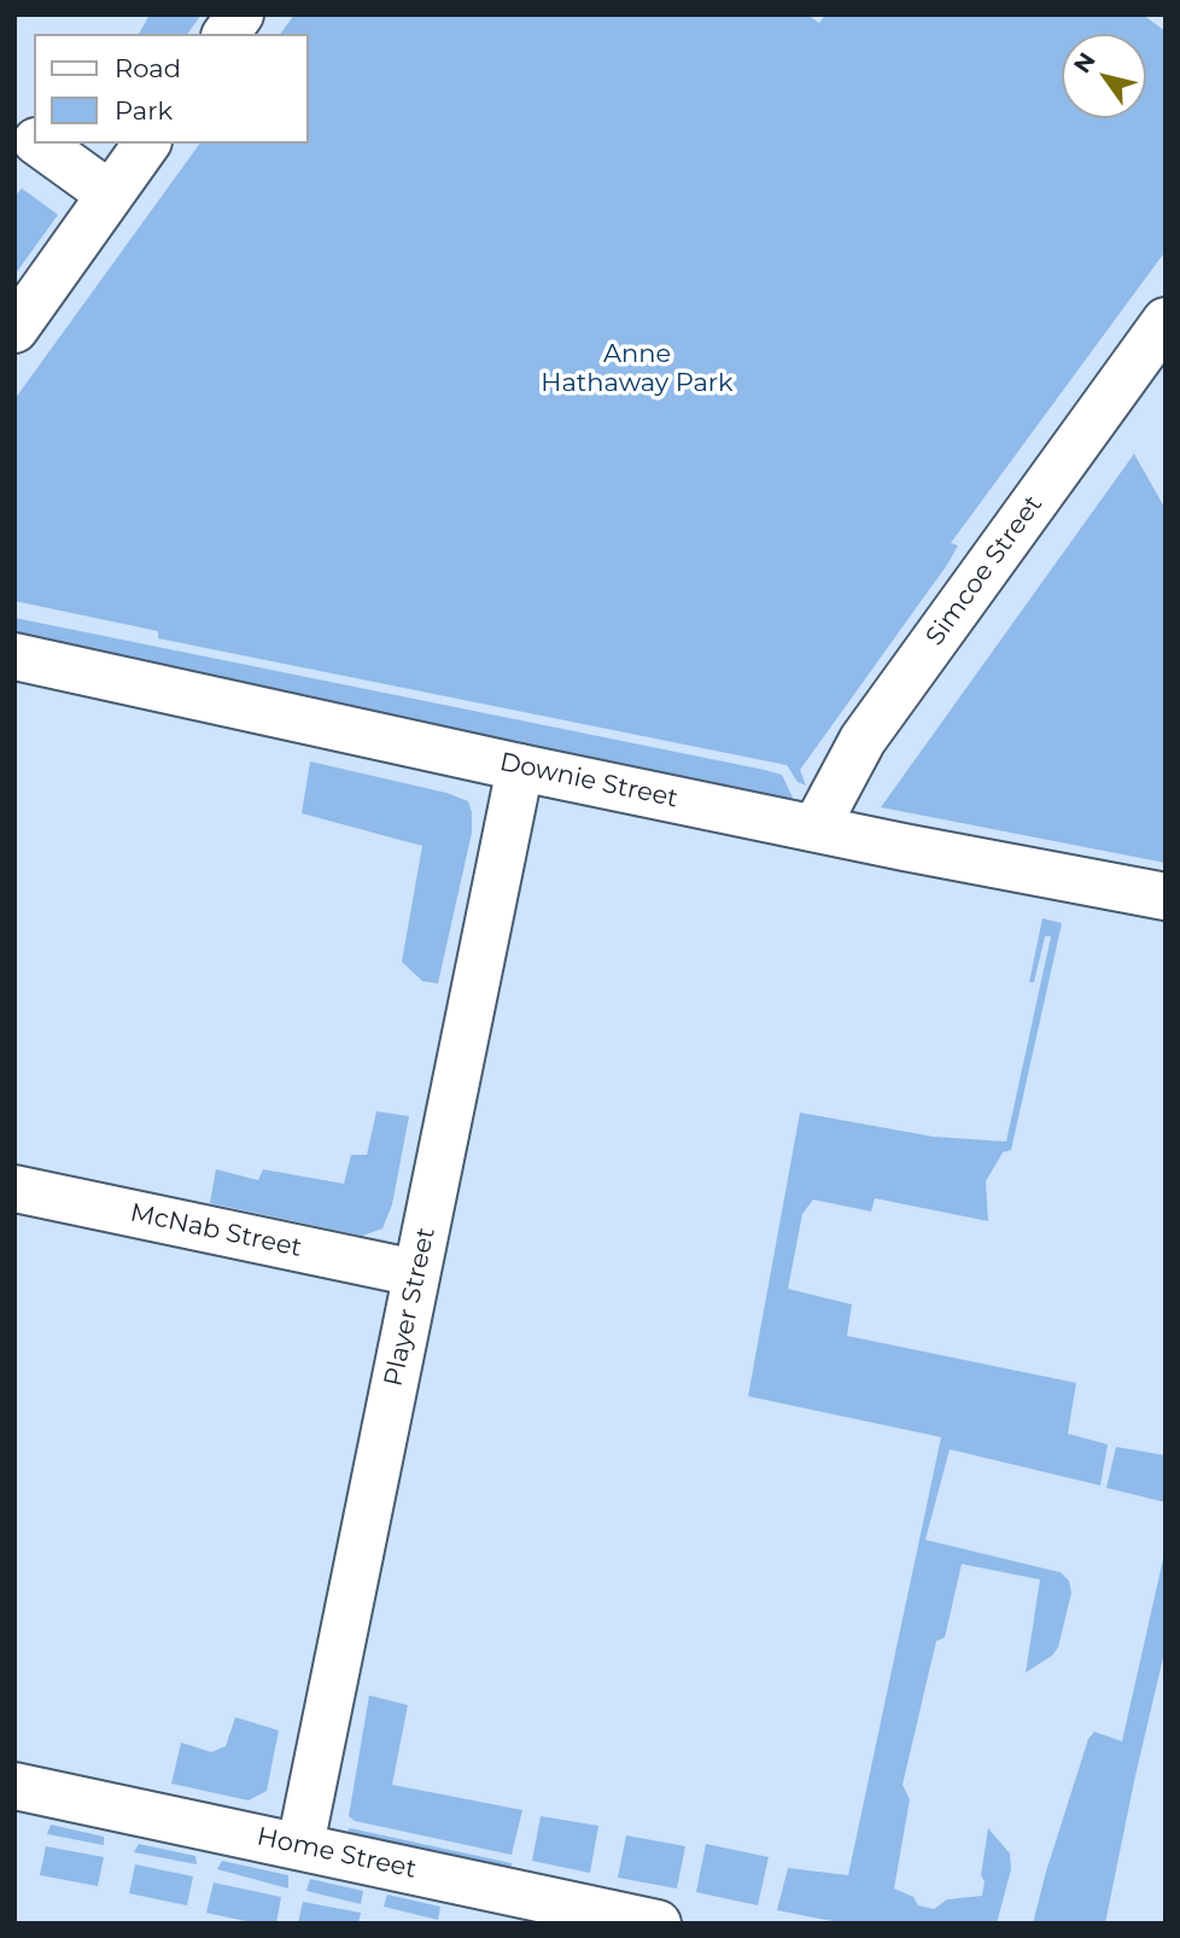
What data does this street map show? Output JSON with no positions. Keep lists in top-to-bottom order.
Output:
{
  "streets": {
    "street": [
      "Simcoe Street",
      "Downie Street",
      "McNab Street",
      "Player Street",
      "Home Street"
    ]
  },
  "crossings": [
    ["Simcoe Street", "Downie Street"],
    ["Downie Street", "Player Street"],
    ["McNab Street", "Player Street"],
    ["Player Street", "Home Street"]
  ],
  "parks": ["Anne Hathaway Park"],
  "legend": ["Road", "Park"],
  "north": "top left"
}
